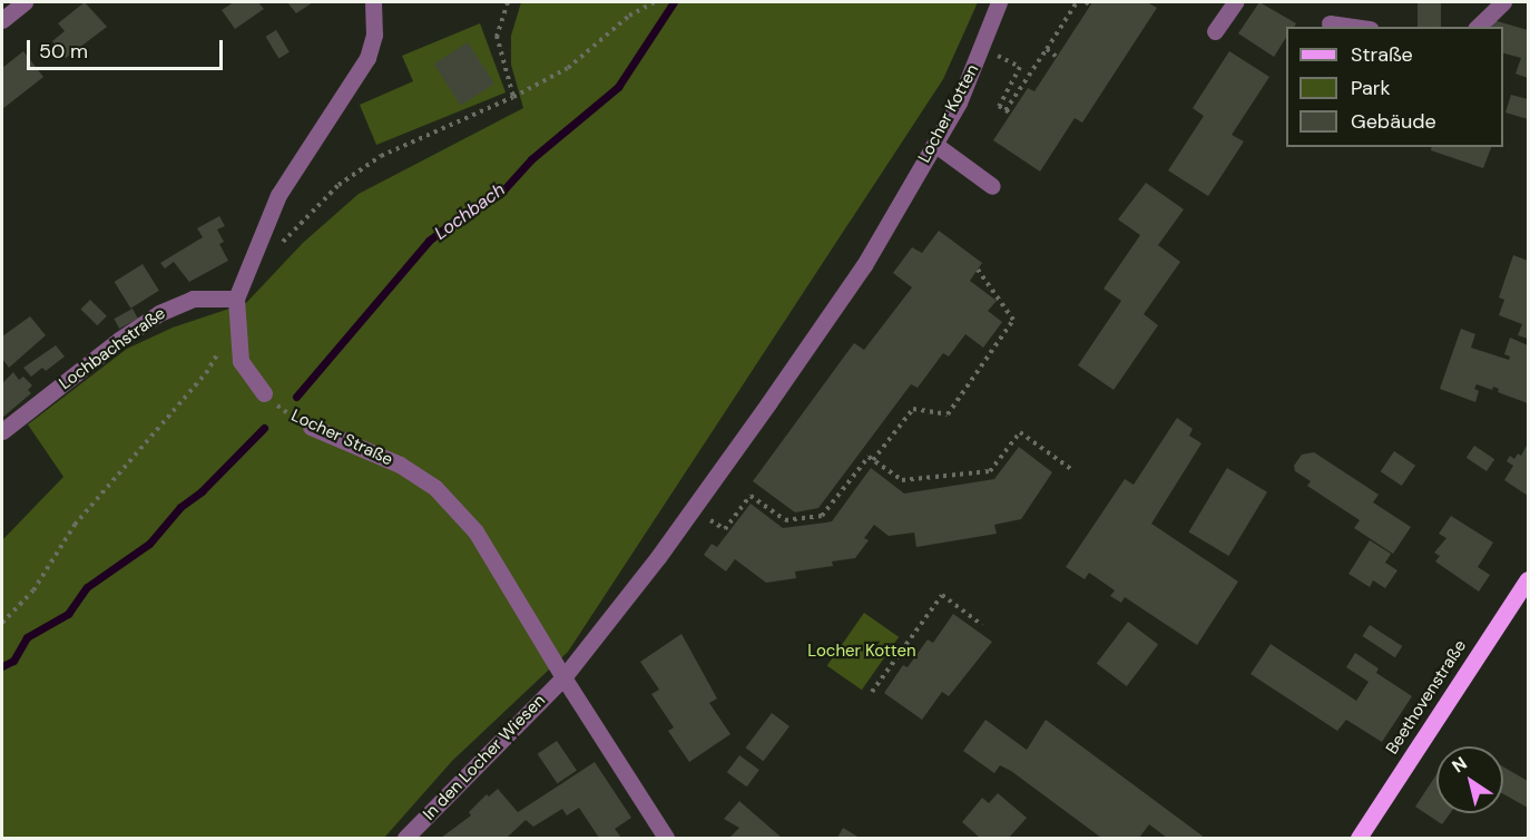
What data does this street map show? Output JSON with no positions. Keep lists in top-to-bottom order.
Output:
{
  "streets": {
    "main road": ["Beethovenstraße"],
    "street": [
      "Locher Kotten",
      "Lochbachstraße",
      "Locher Straße",
      "In den Locher Wiesen"
    ]
  },
  "crossings": [
    ["Locher Kotten", "Locher Straße"],
    ["Locher Kotten", "In den Locher Wiesen"],
    ["Locher Straße", "In den Locher Wiesen"]
  ],
  "water": ["Lochbach"],
  "parks": ["Locher Kotten"],
  "legend": ["Straße", "Park", "Gebäude"],
  "scale_bar": "50 m",
  "north": "top left"
}
